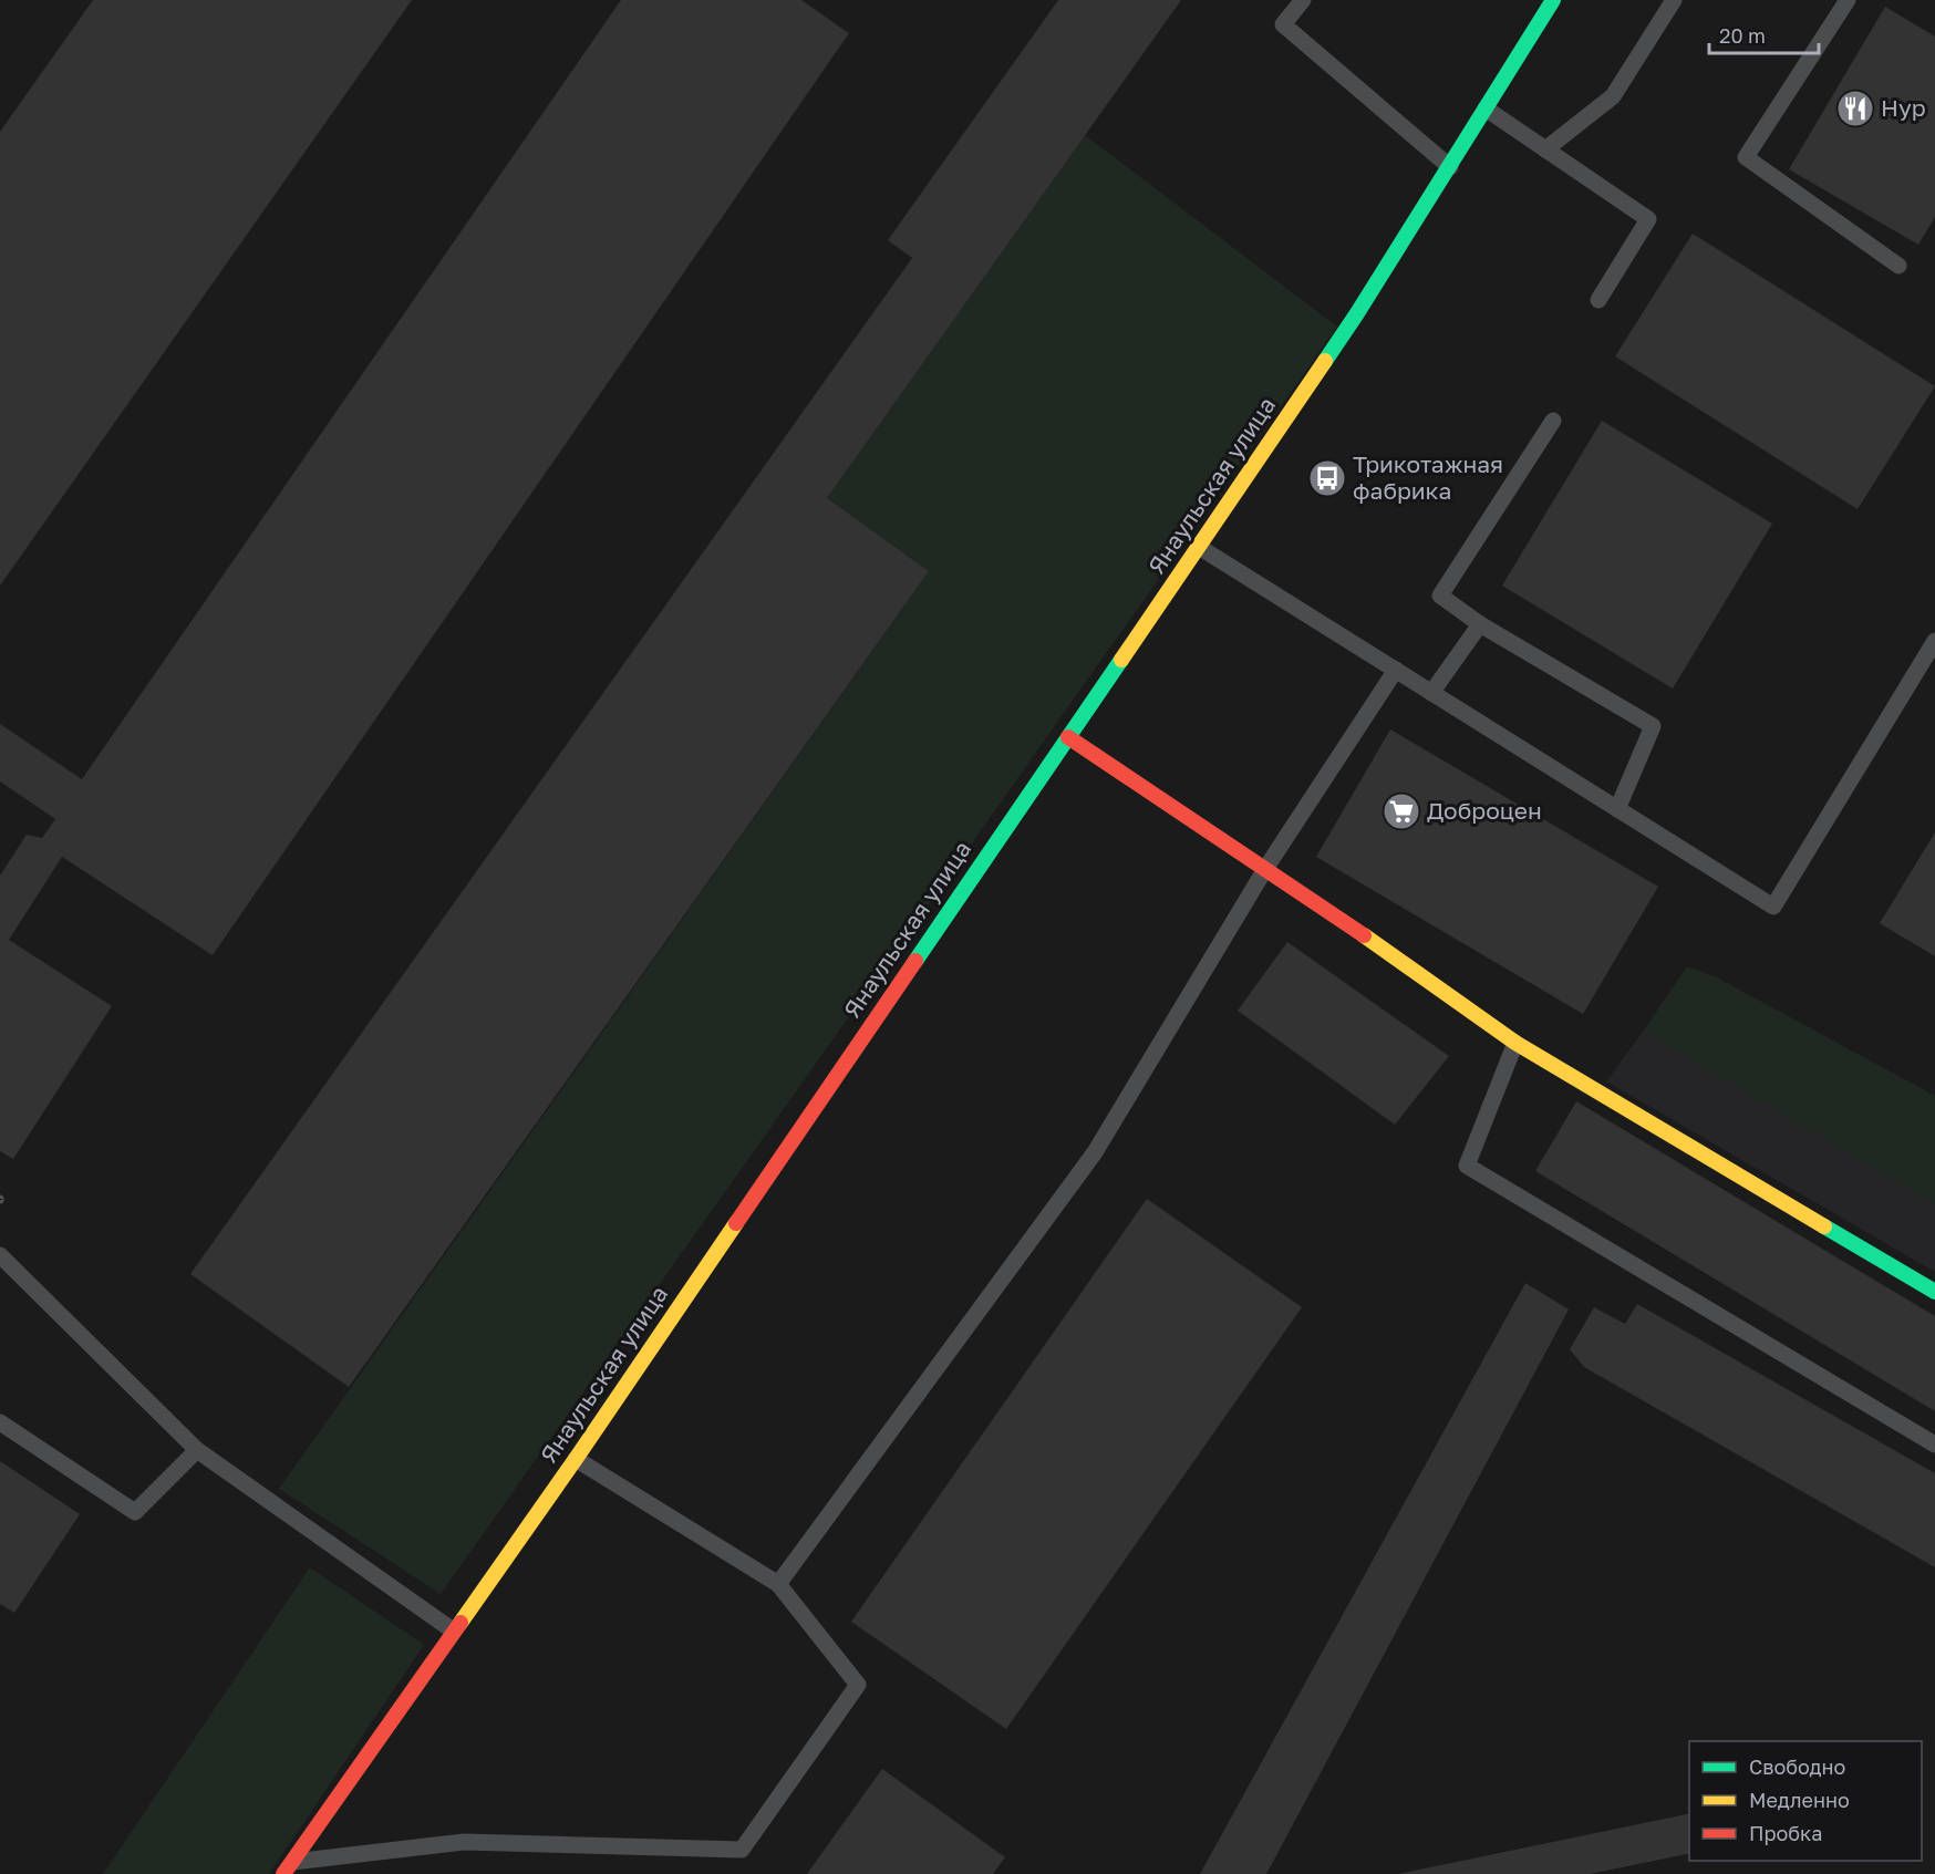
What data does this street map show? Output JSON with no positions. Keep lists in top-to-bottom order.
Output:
{
  "streets": {
    "main road": ["Янаульская улица"]
  },
  "places": {
    "restaurant": ["Нур"],
    "bus stop": ["Трикотажная фабрика"],
    "supermarket": ["Доброцен"]
  },
  "legend": ["Свободно", "Медленно", "Пробка"],
  "scale_bar": "20 m"
}
